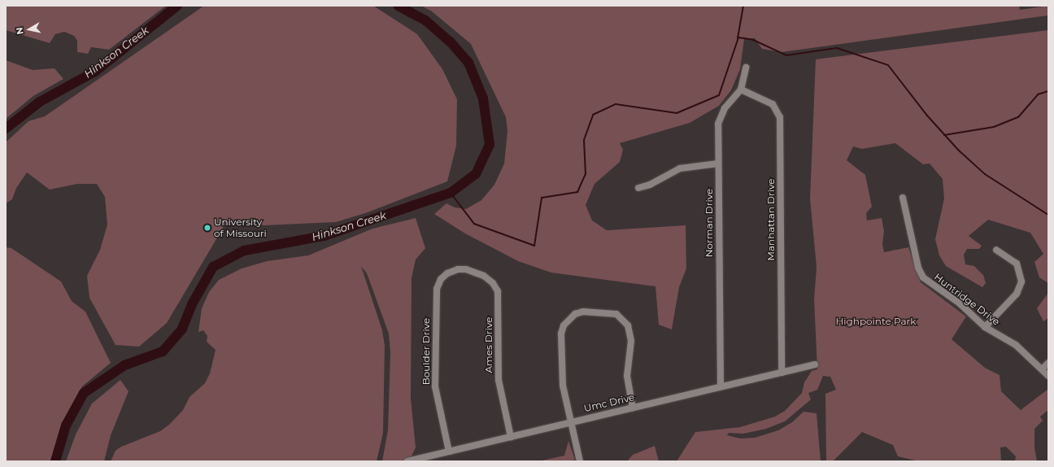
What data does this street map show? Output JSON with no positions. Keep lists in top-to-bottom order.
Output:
{
  "streets": {
    "street": [
      "Manhattan Drive",
      "Norman Drive",
      "Huntridge Drive",
      "Ames Drive",
      "Boulder Drive",
      "Umc Drive"
    ]
  },
  "crossings": [
    ["Manhattan Drive", "Norman Drive"],
    ["Manhattan Drive", "Umc Drive"],
    ["Norman Drive", "Umc Drive"],
    ["Ames Drive", "Boulder Drive"],
    ["Ames Drive", "Umc Drive"],
    ["Boulder Drive", "Umc Drive"]
  ],
  "water": ["Hinkson Creek"],
  "parks": ["Highpointe Park"],
  "places": ["University of Missouri"],
  "north": "left"
}
